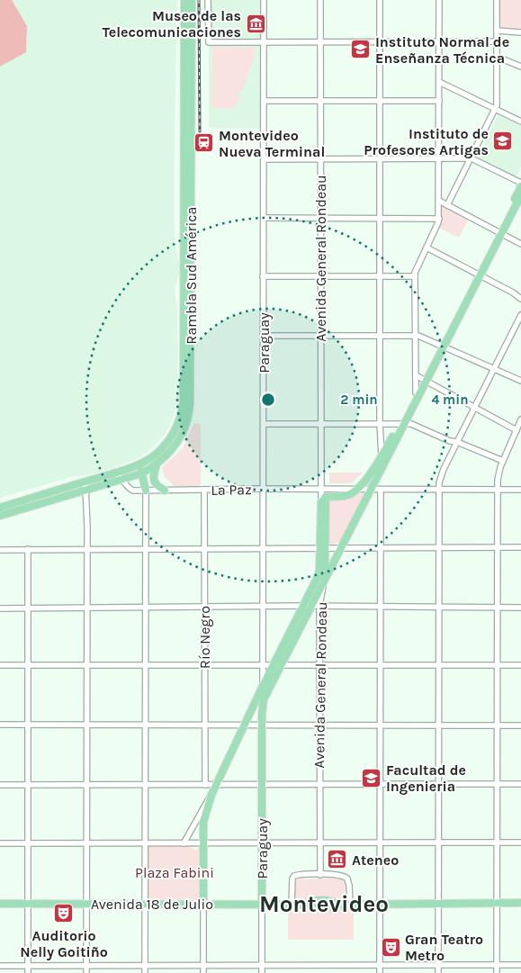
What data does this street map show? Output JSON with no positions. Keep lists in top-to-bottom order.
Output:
{
  "streets": {
    "main road": [
      "Avenida General Rondeau",
      "Rambla Sud América",
      "Paraguay",
      "La Paz",
      "Avenida 18 de Julio"
    ],
    "street": ["Río Negro"]
  },
  "crossings": [
    ["Avenida General Rondeau", "La Paz"],
    ["Rambla Sud América", "La Paz"],
    ["Paraguay", "La Paz"],
    ["Paraguay", "Avenida 18 de Julio"],
    ["La Paz", "Río Negro"]
  ],
  "districts": ["Montevideo"],
  "parks": ["Plaza Fabini"],
  "places": {
    "museum": ["Museo de las Telecomunicaciones", "Ateneo"],
    "school or university": ["Instituto Normal de Enseñanza Técnica", "Instituto de Profesores Artigas", "Facultad de Ingenieria"],
    "station": ["Montevideo Nueva Terminal"],
    "theatre": ["Auditorio Nelly Goitiño", "Gran Teatro Metro"]
  },
  "rings": ["2 min", "4 min"]
}
